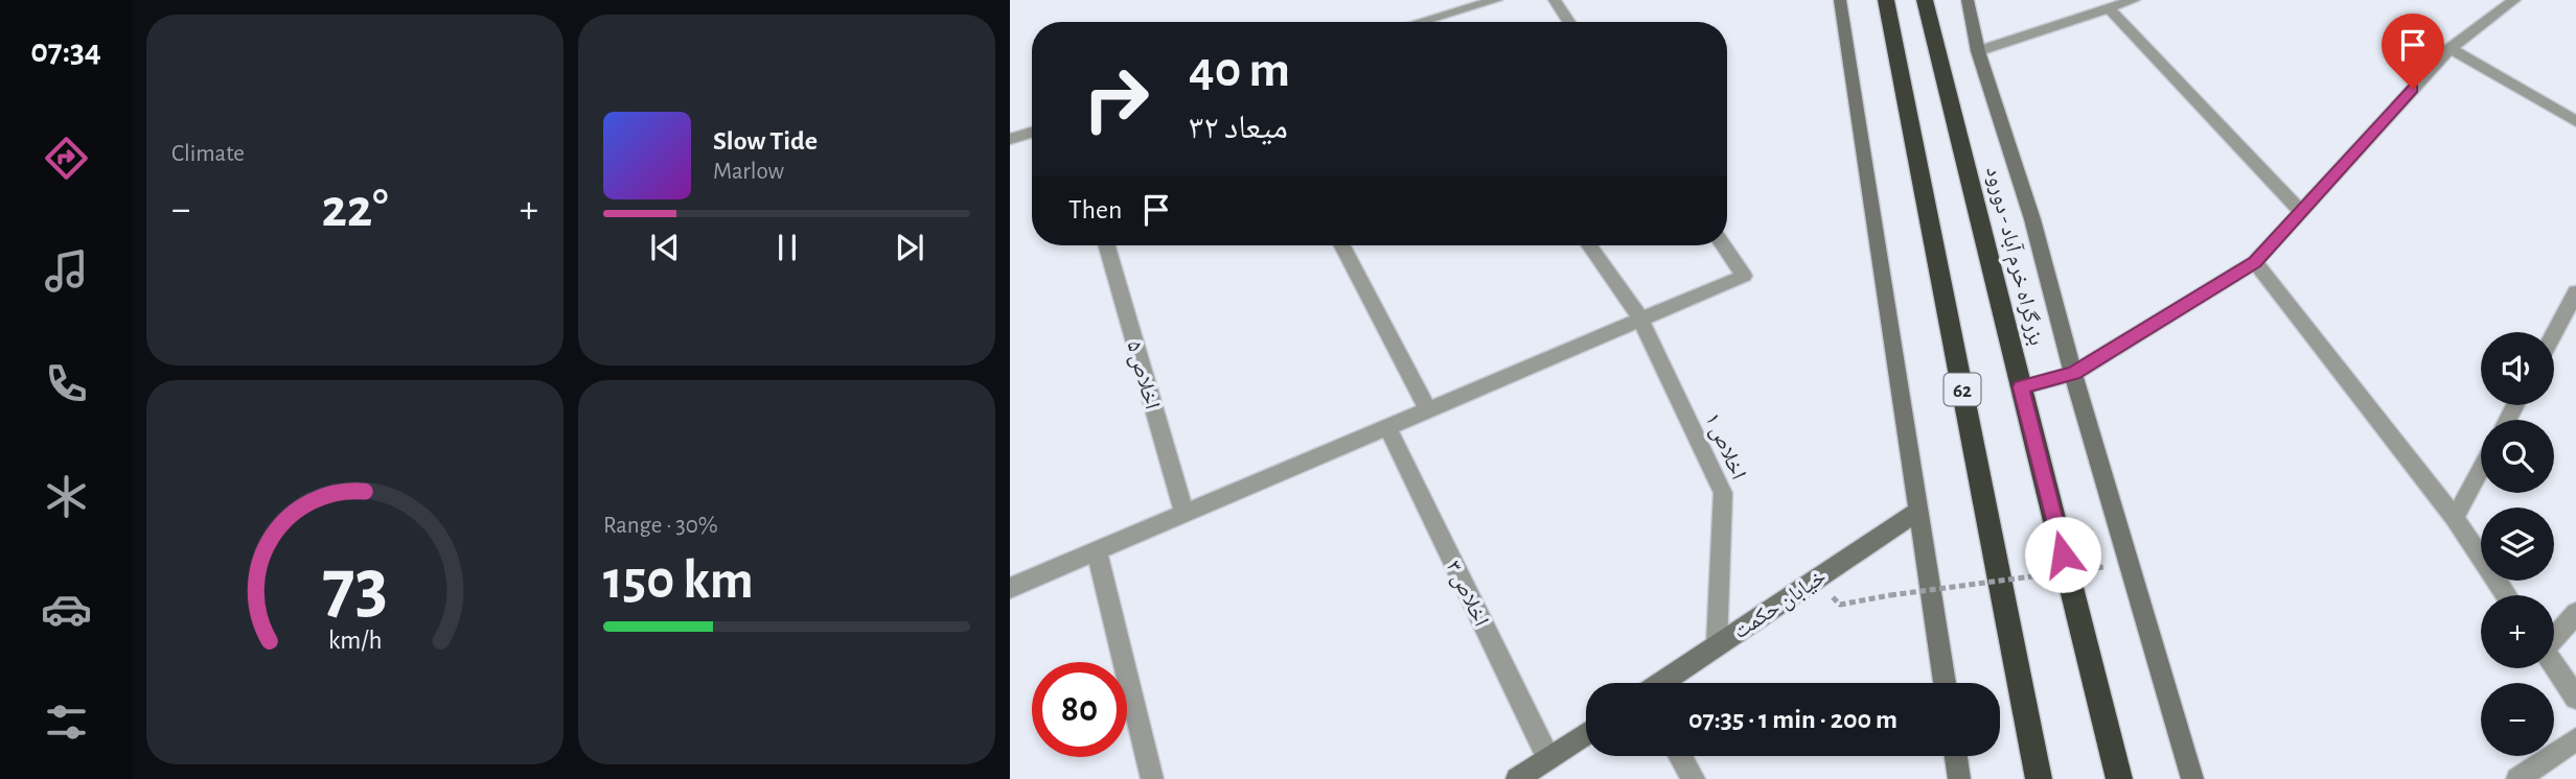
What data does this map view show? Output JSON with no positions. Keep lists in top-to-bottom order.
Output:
{
  "streets": {
    "highway": ["بزرگراه خرم آباد - دورود", "62"],
    "street": [
      "اخلاص ۵",
      "اخلاص ۱",
      "اخلاص ۳",
      "خیابان حکمت"
    ]
  },
  "crossings": [
    ["اخلاص ۱", "خیابان حکمت"]
  ],
  "page": {
    "tabs": "07:34",
    "tile": [
      "Climate",
      ["Range · 30%", "150 km"]
    ],
    "turn": ["40 m", "میعاد ۳۲"],
    "song": ["Slow Tide", "Marlow"],
    "then": "Then",
    "heat": ["−", "22°", "+"],
    "map_buttons": ["+", "−"],
    "limit": "80",
    "trip": "07:35 · 1 min · 200 m",
    "gauge": ["73", "km/h"]
  }
}
